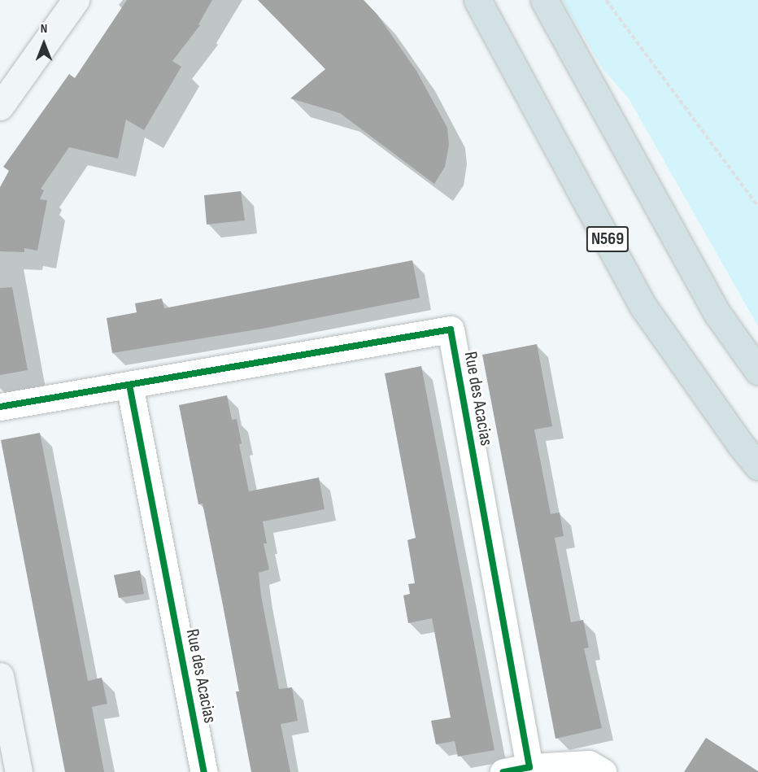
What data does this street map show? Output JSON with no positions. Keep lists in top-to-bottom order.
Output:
{
  "streets": {
    "highway": ["N569"],
    "street": ["Rue des Acacias"]
  },
  "north": "top"
}
